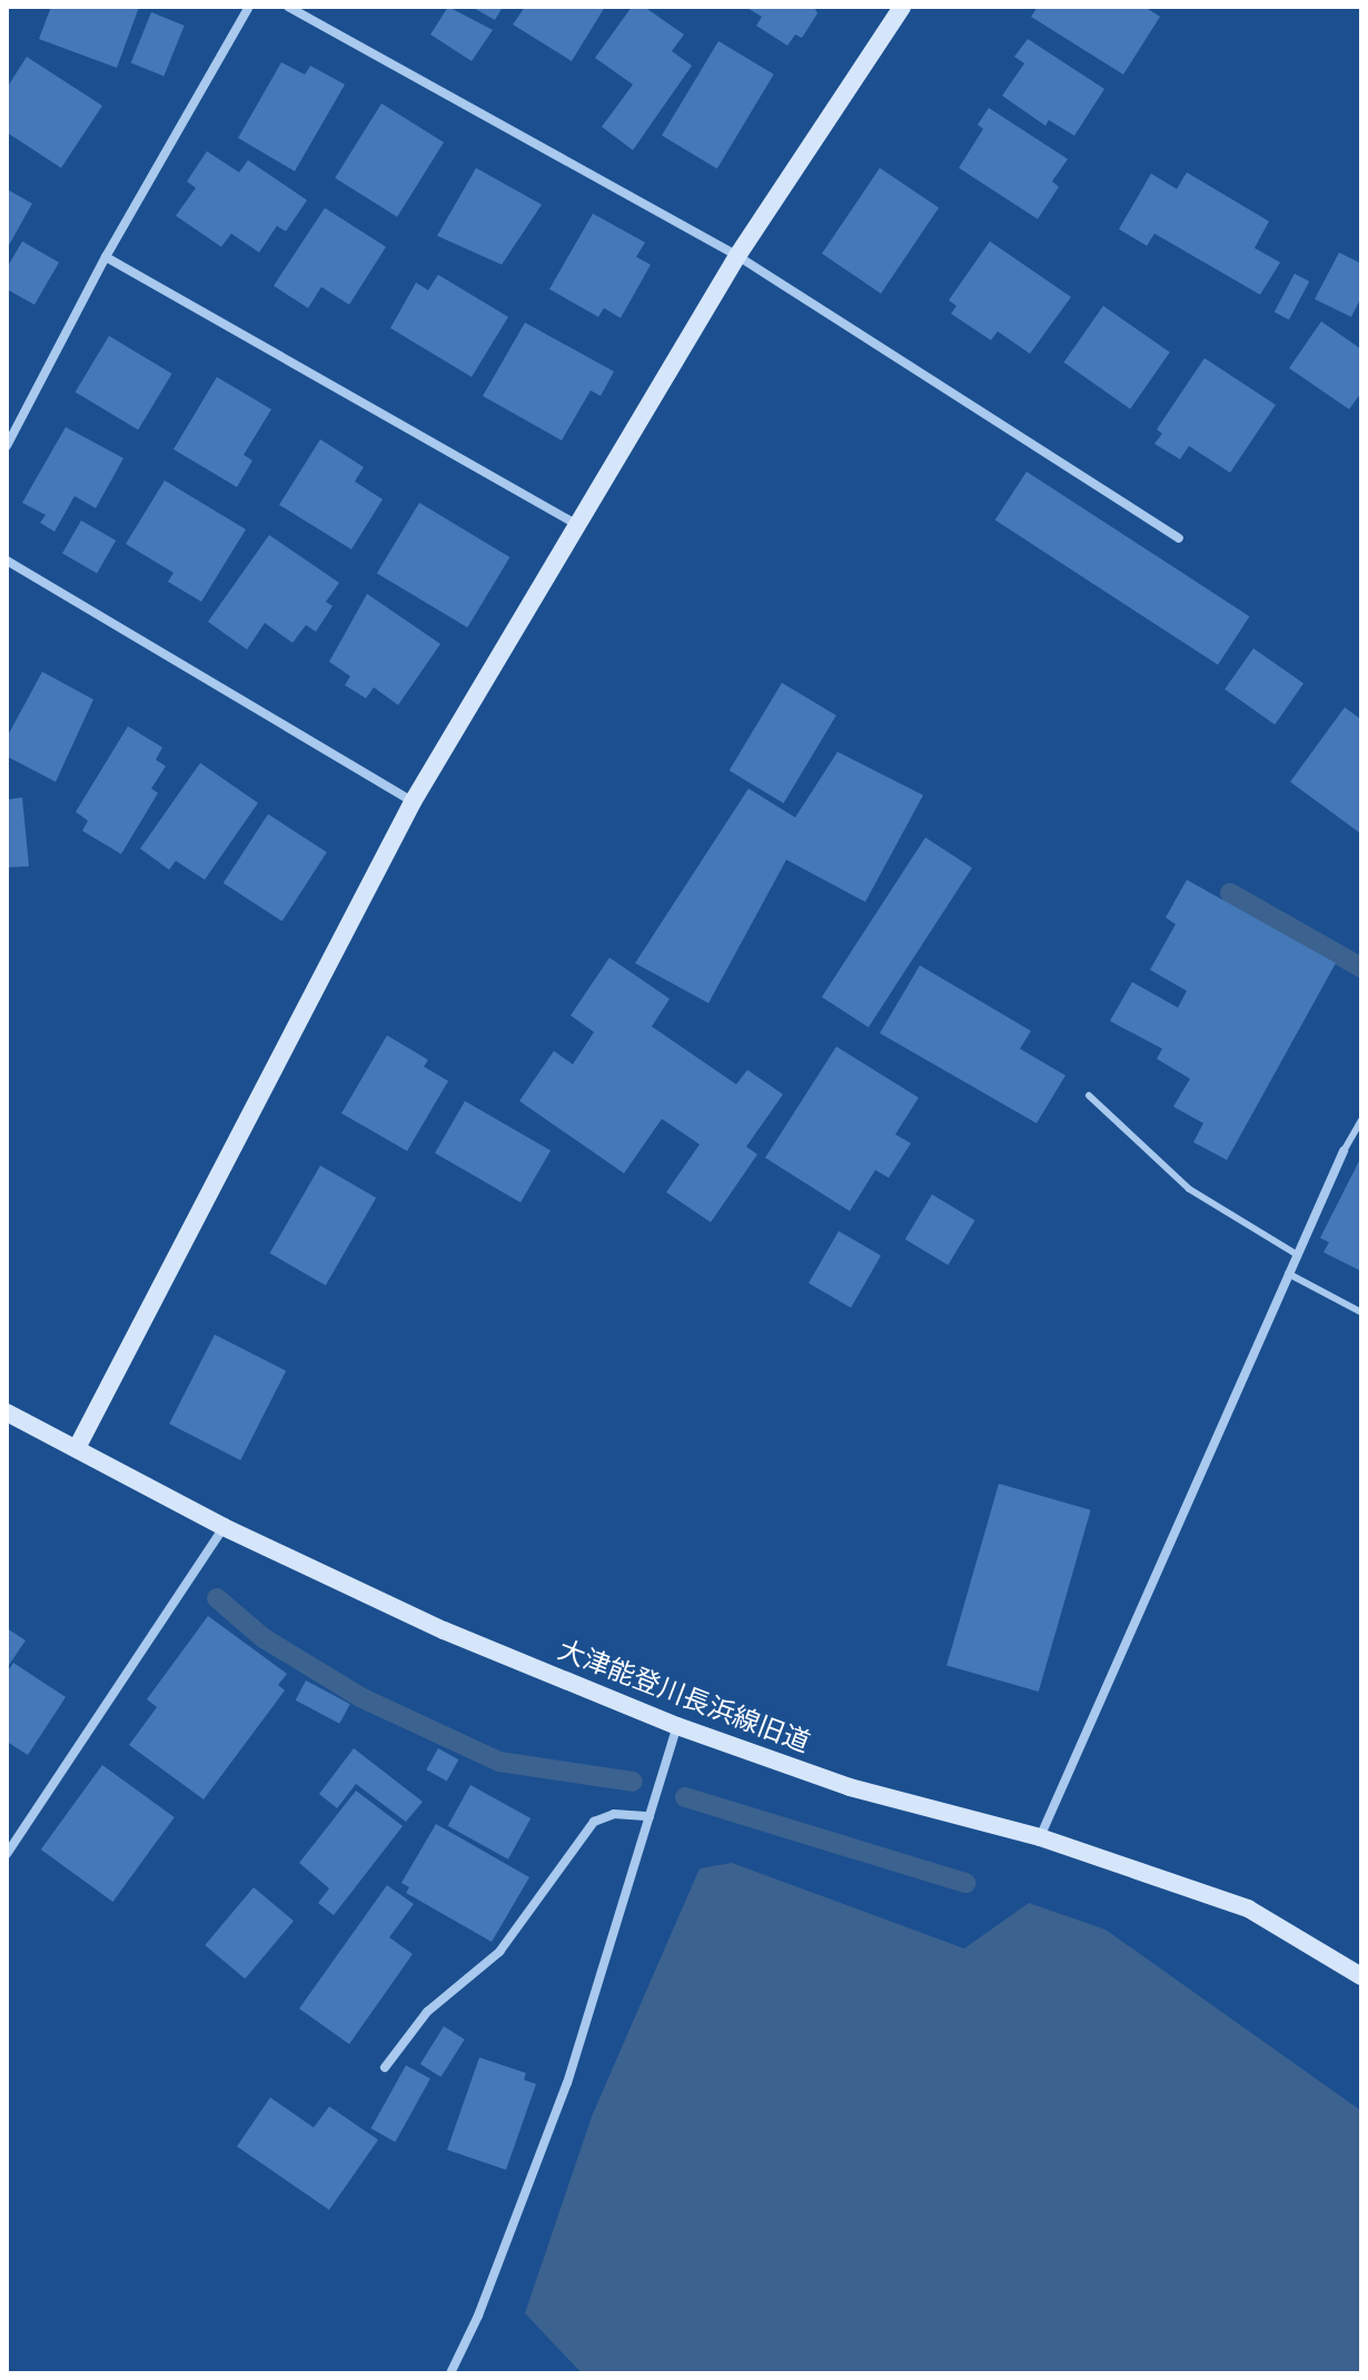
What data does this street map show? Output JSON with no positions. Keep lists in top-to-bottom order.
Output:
{
  "streets": {
    "street": ["大津能登川長浜線旧道"]
  }
}
